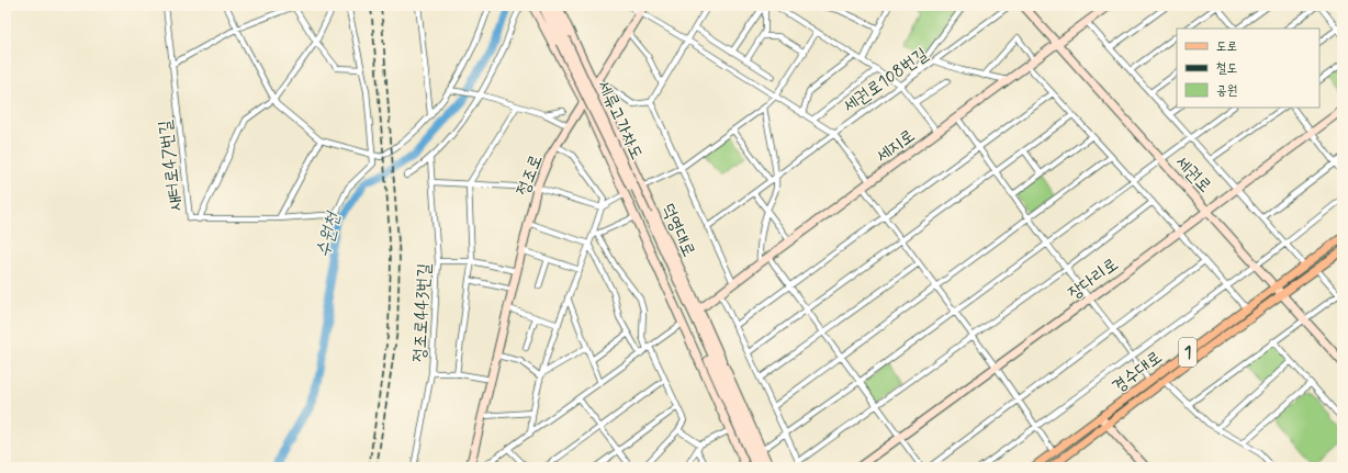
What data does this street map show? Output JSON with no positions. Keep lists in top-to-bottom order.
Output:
{
  "streets": {
    "main road": ["1", "경수대로"],
    "street": [
      "세권로108번길",
      "세류고가차도",
      "세지로",
      "새터로47번길",
      "세권로",
      "정조로",
      "덕영대로",
      "장다리로",
      "정조로443번길"
    ]
  },
  "crossings": [
    ["세류고가차도", "덕영대로"],
    ["세지로", "세권로"],
    ["세지로", "덕영대로"],
    ["세권로", "장다리로"],
    ["세권로", "경수대로"],
    ["정조로", "덕영대로"]
  ],
  "water": ["수원천"],
  "legend": ["도로", "철도", "공원"]
}
